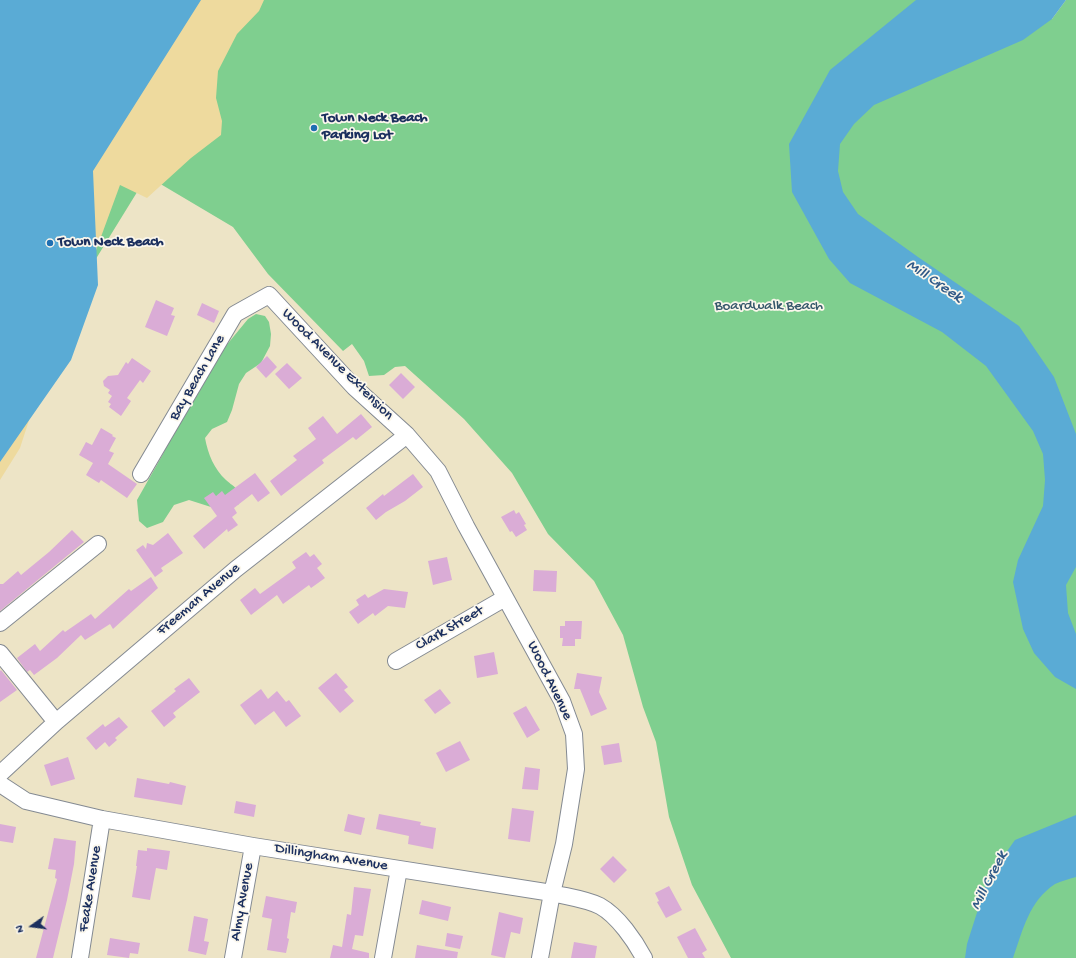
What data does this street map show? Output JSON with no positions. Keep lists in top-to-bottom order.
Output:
{
  "streets": {
    "street": [
      "Wood Avenue Extension",
      "Bay Beach Lane",
      "Freeman Avenue",
      "Clark Street",
      "Wood Avenue",
      "Dillingham Avenue",
      "Feake Avenue",
      "Almy Avenue"
    ]
  },
  "crossings": [
    ["Wood Avenue Extension", "Bay Beach Lane"],
    ["Wood Avenue Extension", "Freeman Avenue"],
    ["Wood Avenue Extension", "Wood Avenue"],
    ["Freeman Avenue", "Wood Avenue"],
    ["Clark Street", "Wood Avenue"],
    ["Wood Avenue", "Dillingham Avenue"],
    ["Dillingham Avenue", "Feake Avenue"],
    ["Dillingham Avenue", "Almy Avenue"]
  ],
  "water": ["Mill Creek"],
  "parks": ["Boardwalk Beach"],
  "places": ["Town Neck Beach Parking Lot", "Town Neck Beach"],
  "north": "left"
}
